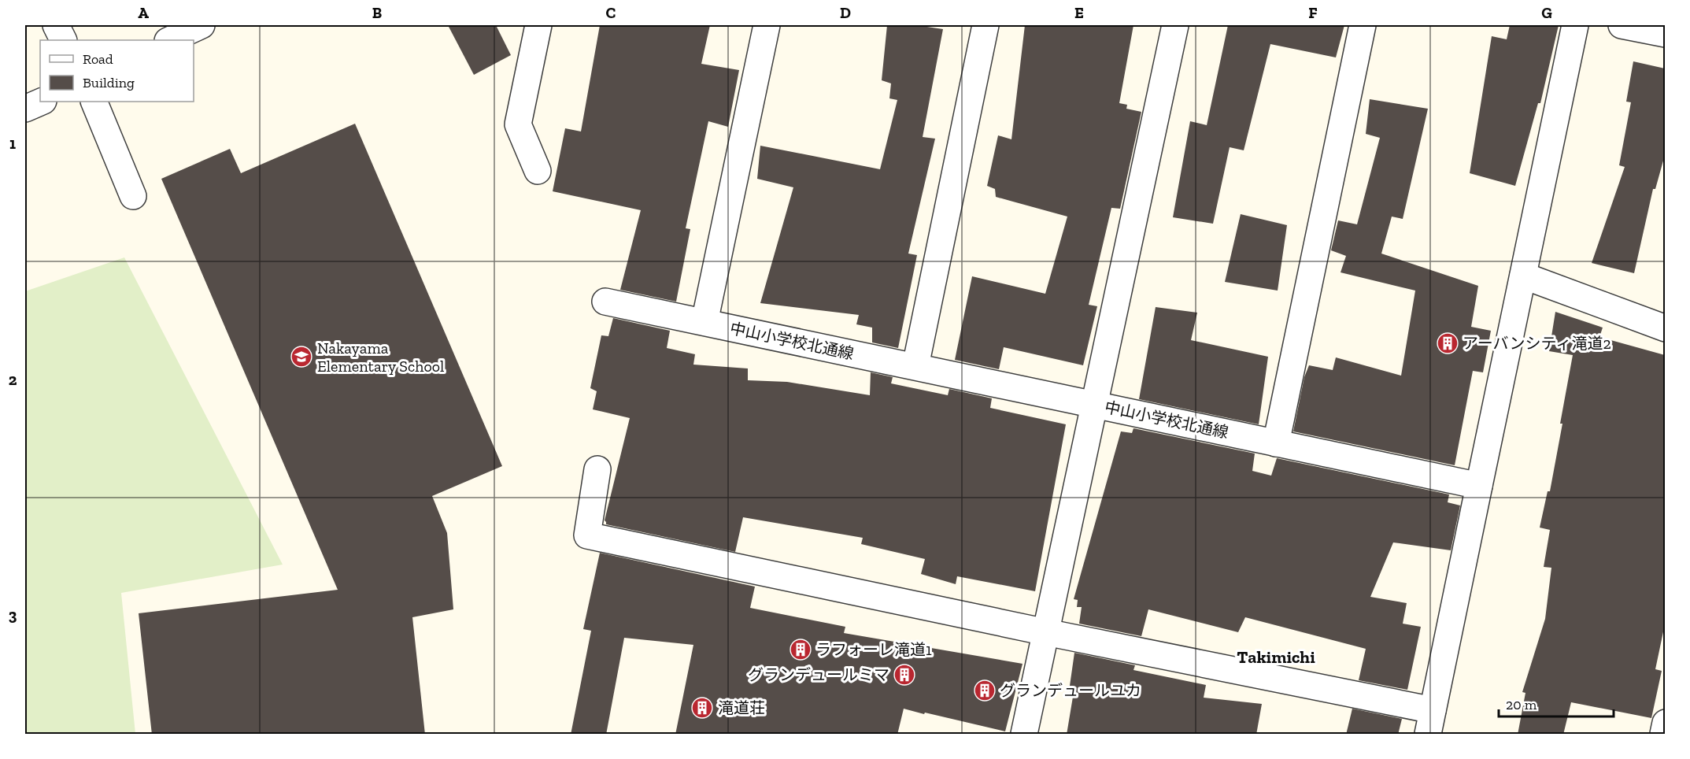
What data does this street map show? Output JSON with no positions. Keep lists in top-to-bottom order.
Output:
{
  "streets": {
    "street": ["中山小学校北通線"]
  },
  "districts": ["Takimichi"],
  "places": {
    "building": [
      "アーバンシティ滝道2",
      "ラフォーレ滝道1",
      "グランデュールミマ",
      "グランデュールユカ",
      "滝道荘"
    ],
    "school or university": ["Nakayama Elementary School"]
  },
  "legend": ["Road", "Building"],
  "scale_bar": "20 m",
  "grid": {
    "columns": [
      "A",
      "B",
      "C",
      "D",
      "E",
      "F",
      "G"
    ],
    "rows": ["1", "2", "3"]
  }
}
